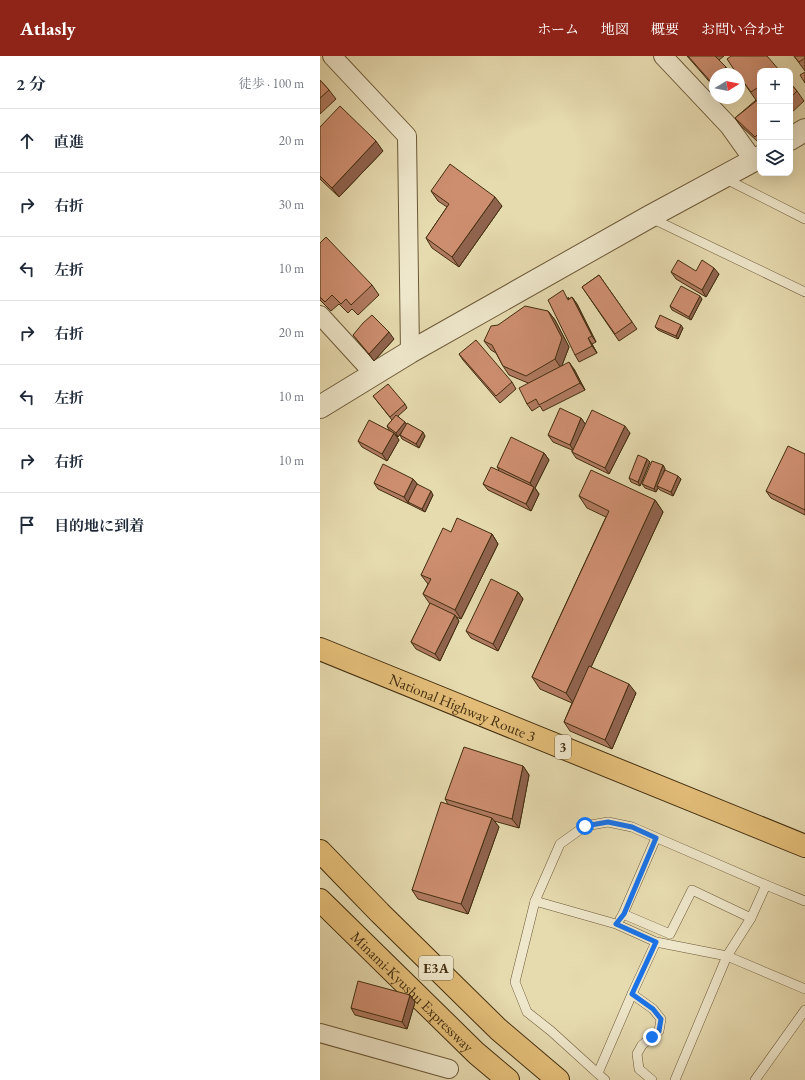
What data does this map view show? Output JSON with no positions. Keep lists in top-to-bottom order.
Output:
{
  "streets": {
    "highway": [
      "National Highway Route 3",
      "3",
      "E3A",
      "Minami-Kyushu Expressway"
    ]
  },
  "north": "right",
  "page": {
    "header": "Atlasly",
    "nav": [
      "ホーム",
      "地図",
      "概要",
      "お問い合わせ"
    ],
    "heading": ["2 分", "徒歩 · 100 m"],
    "map_buttons": ["+", "−"],
    "list": [
      ["直進", "20 m"],
      ["右折", "30 m"],
      ["左折", "10 m"],
      ["右折", "20 m"],
      ["左折", "10 m"],
      ["右折", "10 m"],
      "目的地に到着"
    ]
  }
}
